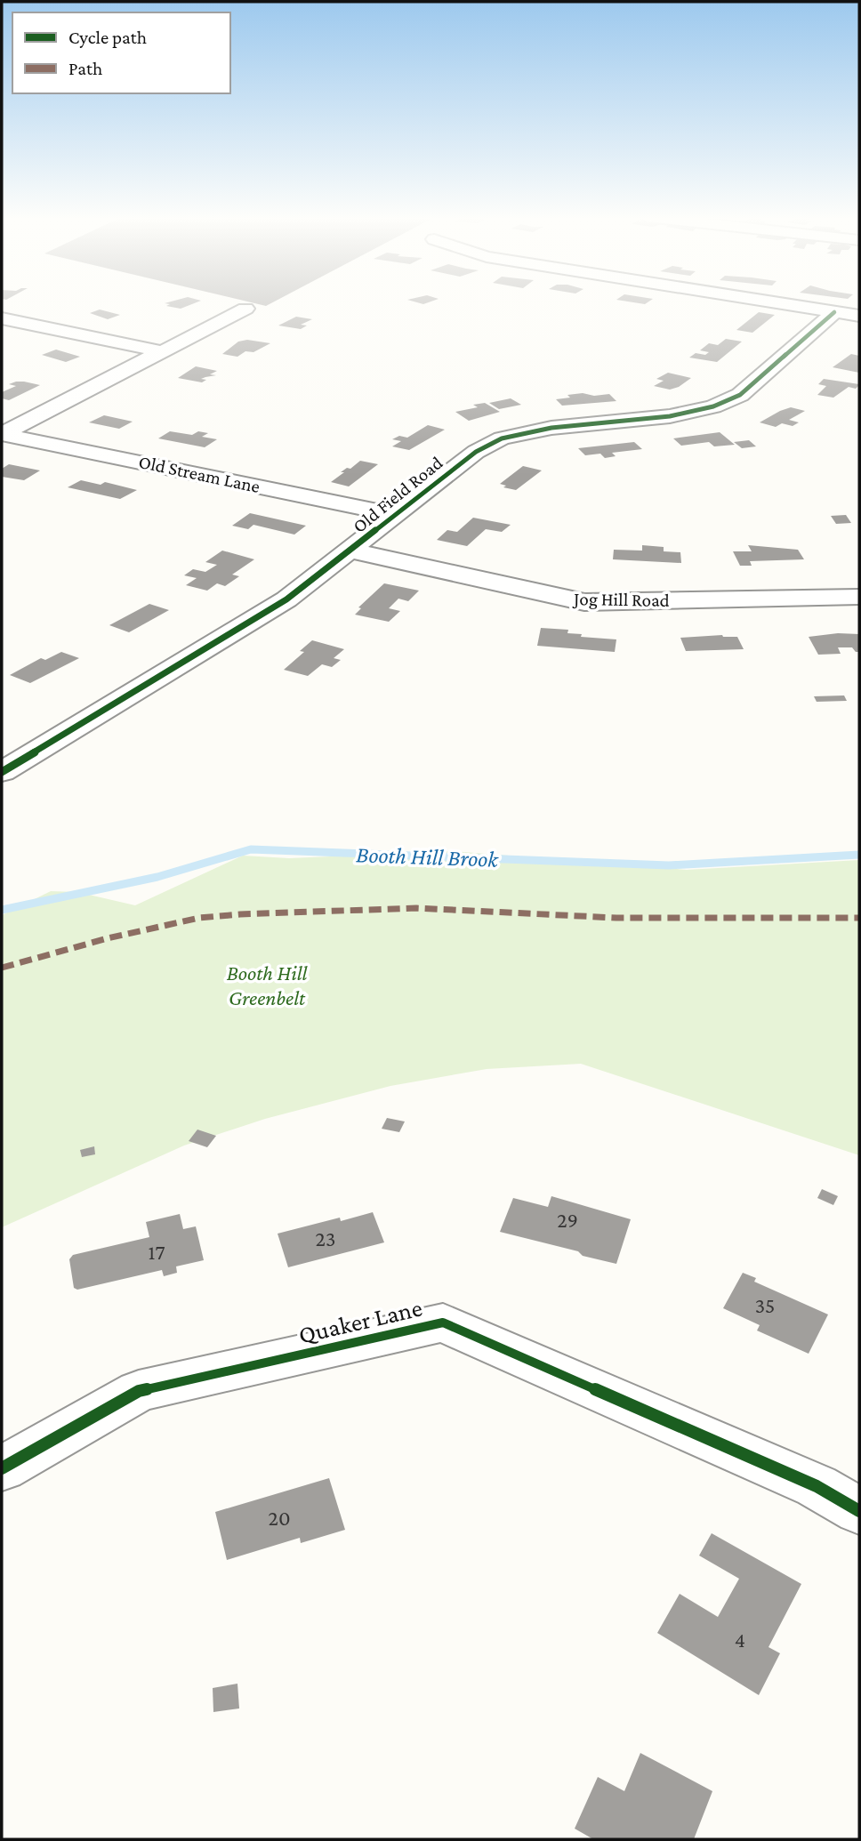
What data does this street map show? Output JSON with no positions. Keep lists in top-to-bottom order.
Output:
{
  "streets": {
    "street": [
      "Old Stream Lane",
      "Old Field Road",
      "Jog Hill Road",
      "Quaker Lane"
    ]
  },
  "crossings": [
    ["Old Stream Lane", "Old Field Road"],
    ["Old Field Road", "Jog Hill Road"]
  ],
  "water": ["Booth Hill Brook"],
  "parks": ["Booth Hill Greenbelt"],
  "house_numbers": [
    "29",
    "23",
    "17",
    "35",
    "20",
    "4"
  ],
  "legend": ["Cycle path", "Path"]
}
